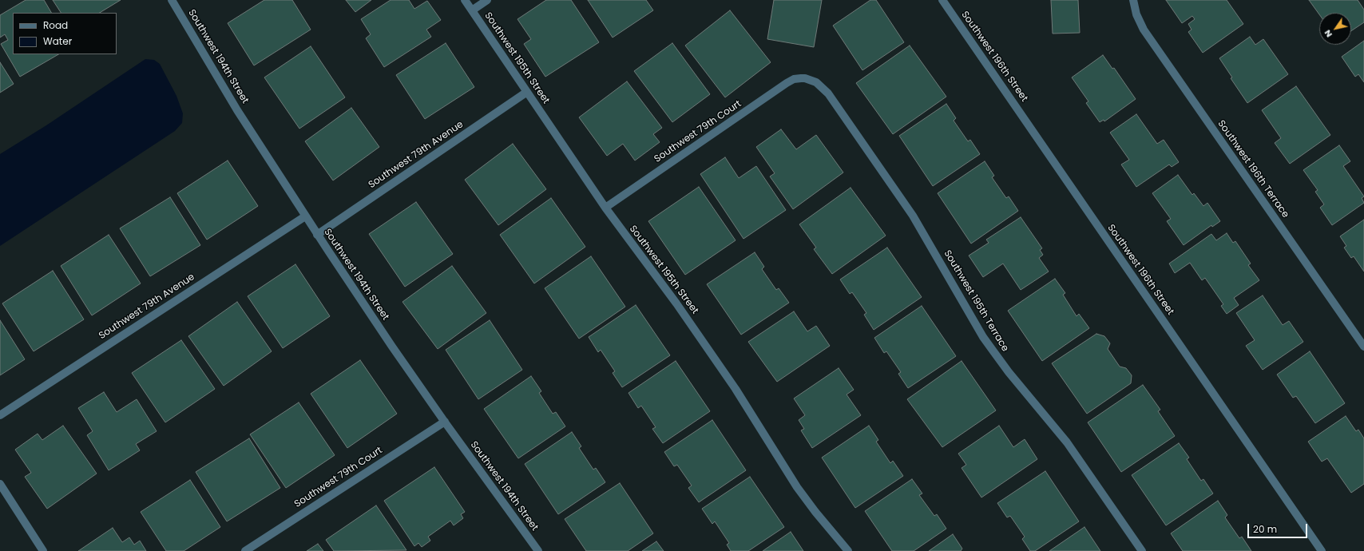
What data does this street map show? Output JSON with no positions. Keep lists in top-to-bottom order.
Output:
{
  "streets": {
    "street": [
      "Southwest 194th Street",
      "Southwest 196th Street",
      "Southwest 195th Street",
      "Southwest 79th Court",
      "Southwest 79th Avenue",
      "Southwest 196th Terrace",
      "Southwest 195th Terrace"
    ]
  },
  "crossings": [
    ["Southwest 194th Street", "Southwest 79th Court"],
    ["Southwest 194th Street", "Southwest 79th Avenue"],
    ["Southwest 195th Street", "Southwest 79th Court"],
    ["Southwest 195th Street", "Southwest 79th Avenue"],
    ["Southwest 79th Court", "Southwest 195th Terrace"]
  ],
  "legend": ["Road", "Water"],
  "scale_bar": "20 m",
  "north": "bottom left"
}
